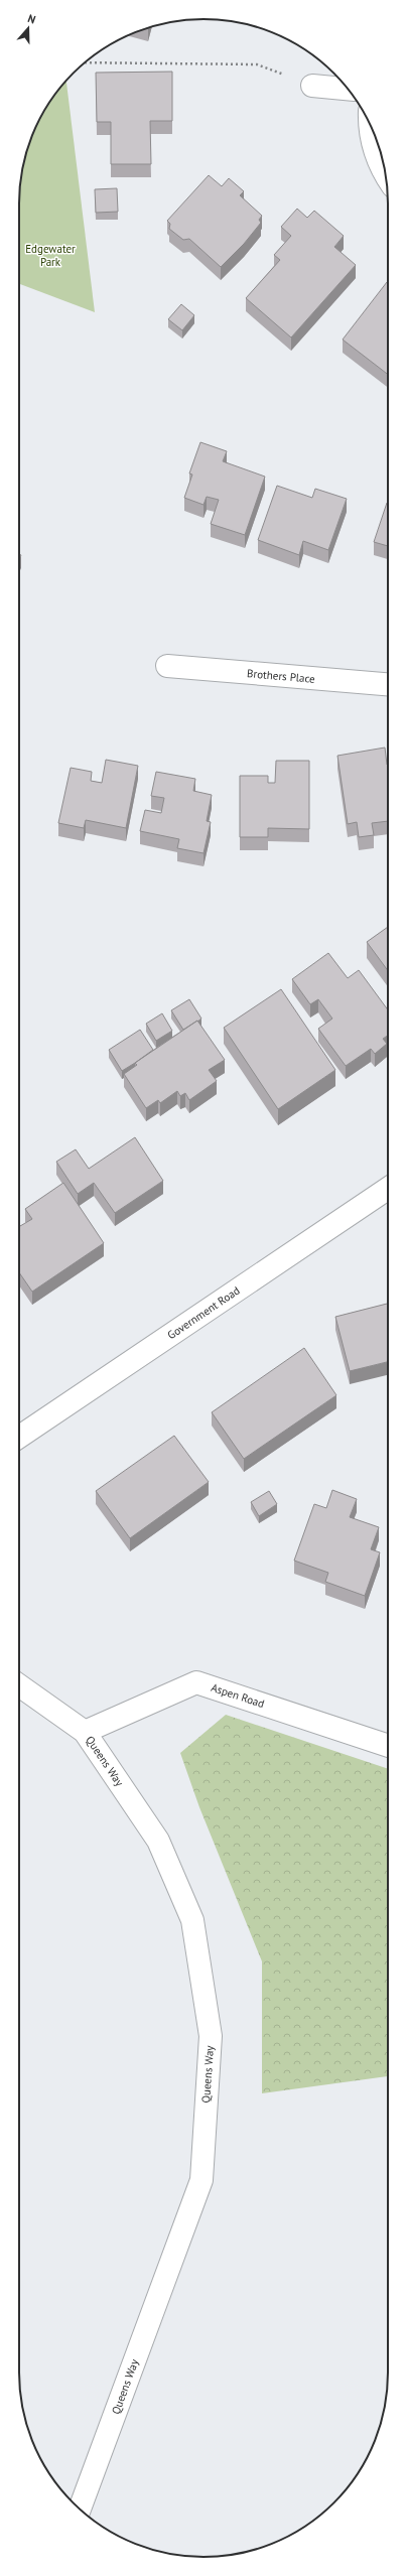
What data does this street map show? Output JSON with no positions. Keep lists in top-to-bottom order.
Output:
{
  "streets": {
    "street": [
      "Brothers Place",
      "Government Road",
      "Aspen Road",
      "Queens Way"
    ]
  },
  "crossings": [
    ["Aspen Road", "Queens Way"]
  ],
  "parks": ["Edgewater Park"],
  "north": "top"
}
